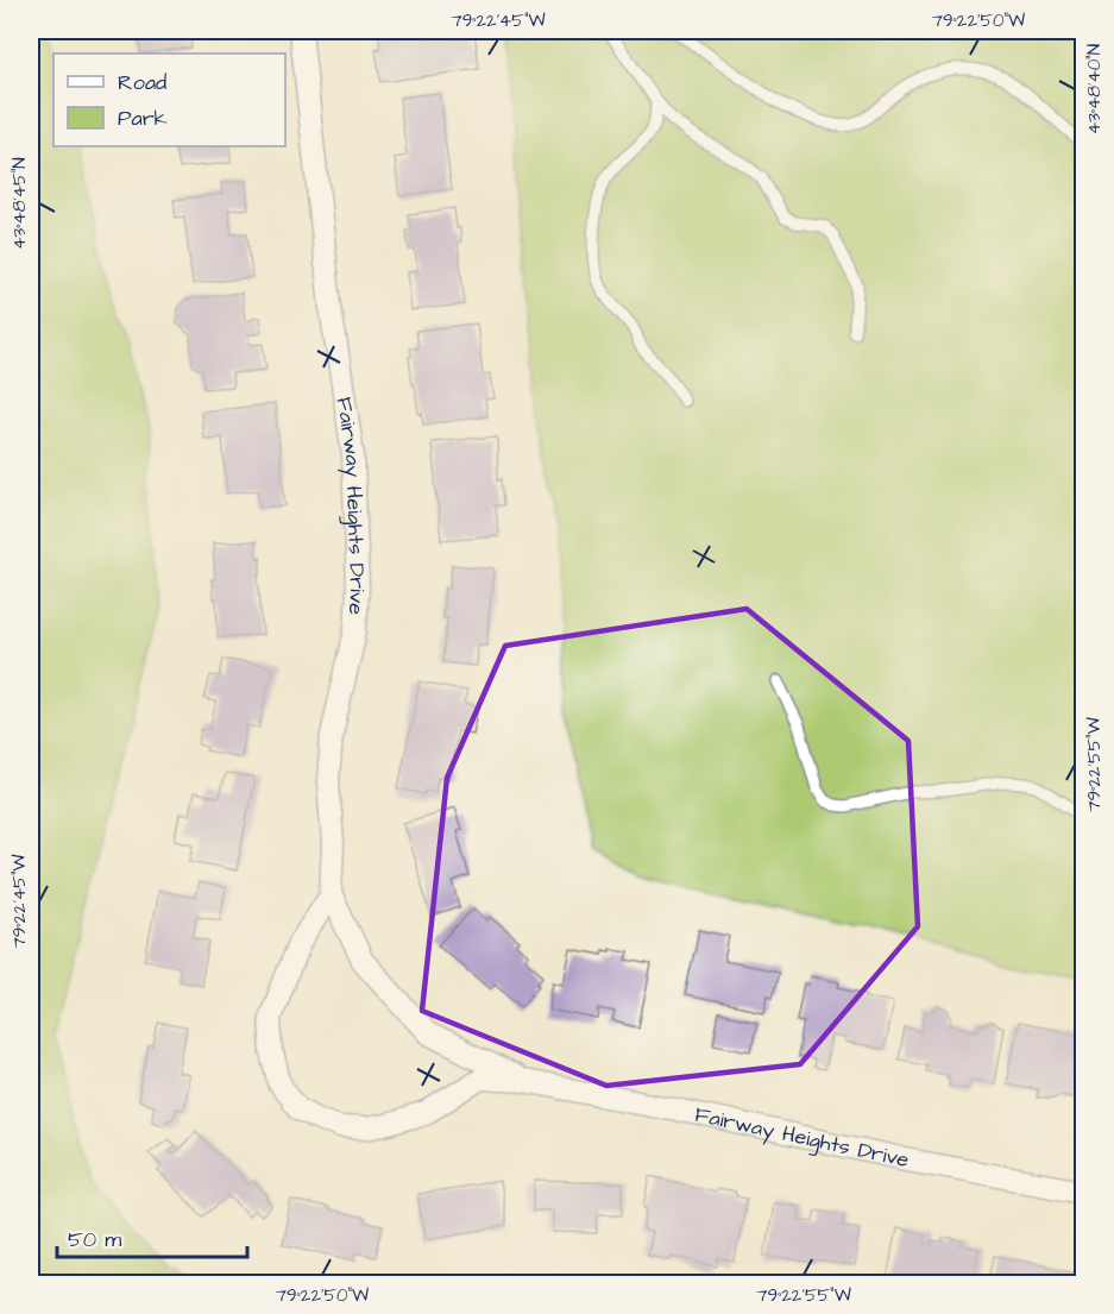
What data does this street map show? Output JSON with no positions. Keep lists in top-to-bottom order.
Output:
{
  "streets": {
    "street": ["Fairway Heights Drive"]
  },
  "legend": ["Road", "Park"],
  "scale_bar": "50 m",
  "coordinates": [
    "79°22'45\"W",
    "79°22'50\"W",
    "43°48'40\"N",
    "43°48'45\"N",
    "79°22'55\"W"
  ]
}
